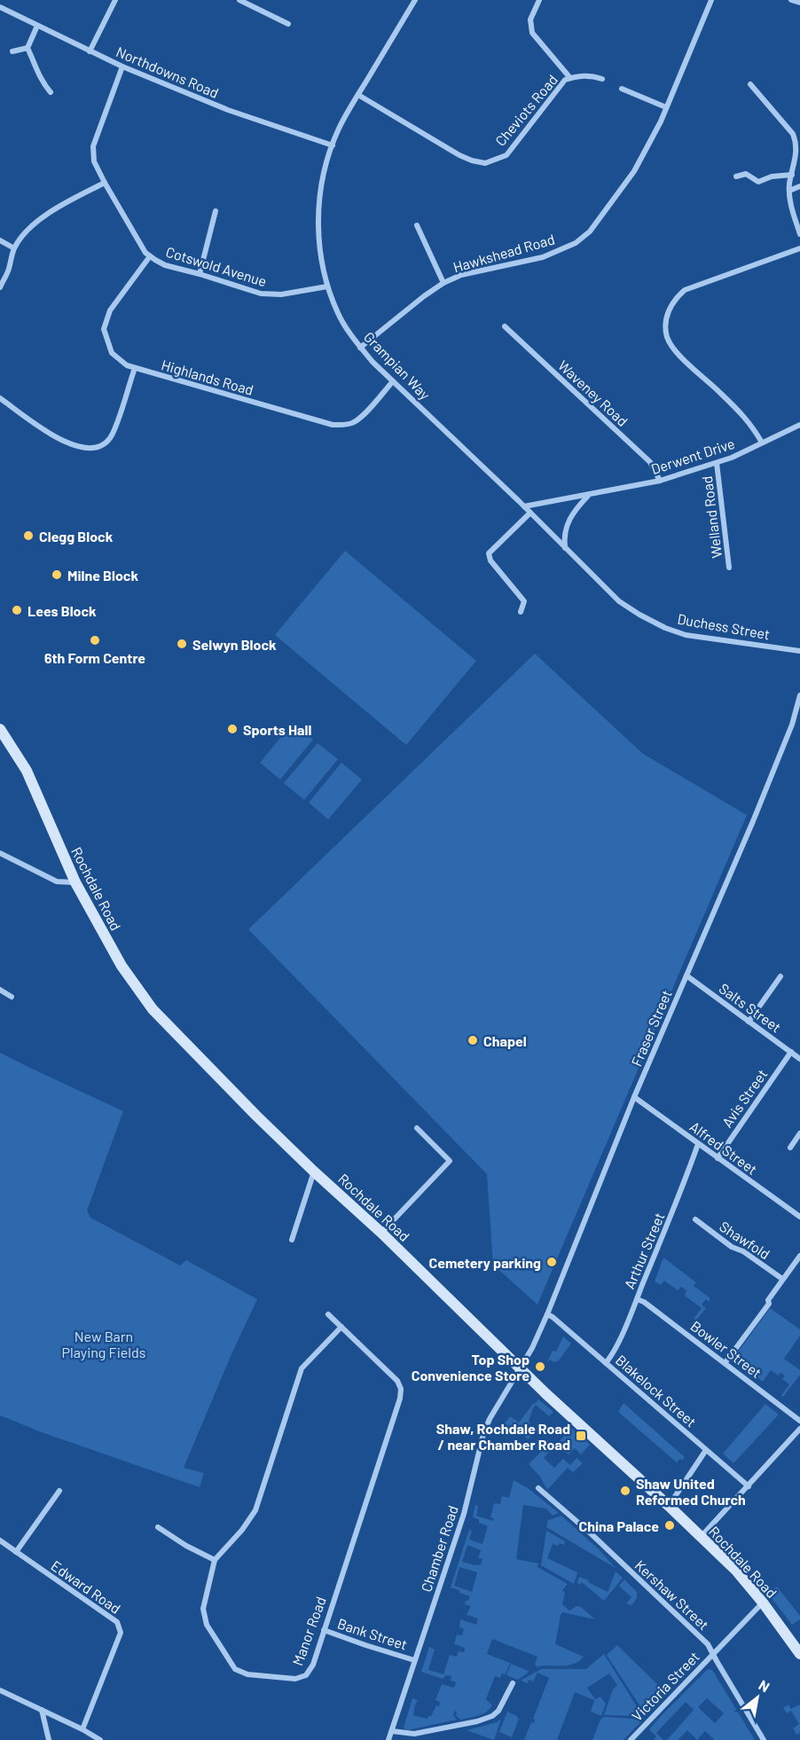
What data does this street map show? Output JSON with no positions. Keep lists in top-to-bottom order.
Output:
{
  "streets": {
    "main road": ["Rochdale Road"],
    "street": [
      "Northdowns Road",
      "Cheviots Road",
      "Hawkshead Road",
      "Cotswold Avenue",
      "Grampian Way",
      "Highlands Road",
      "Waveney Road",
      "Derwent Drive",
      "Welland Road",
      "Duchess Street",
      "Salts Street",
      "Fraser Street",
      "Avis Street",
      "Alfred Street",
      "Shawfold",
      "Arthur Street",
      "Bowler Street",
      "Blakelock Street",
      "Chamber Road",
      "Edward Road",
      "Kershaw Street",
      "Manor Road",
      "Bank Street",
      "Victoria Street"
    ]
  },
  "crossings": [
    ["Northdowns Road", "Cotswold Avenue"],
    ["Northdowns Road", "Grampian Way"],
    ["Cheviots Road", "Grampian Way"],
    ["Hawkshead Road", "Grampian Way"],
    ["Cotswold Avenue", "Grampian Way"],
    ["Cotswold Avenue", "Highlands Road"],
    ["Grampian Way", "Highlands Road"],
    ["Grampian Way", "Derwent Drive"],
    ["Grampian Way", "Duchess Street"],
    ["Waveney Road", "Derwent Drive"],
    ["Derwent Drive", "Welland Road"],
    ["Rochdale Road", "Fraser Street"],
    ["Rochdale Road", "Chamber Road"],
    ["Rochdale Road", "Victoria Street"],
    ["Salts Street", "Fraser Street"],
    ["Salts Street", "Avis Street"],
    ["Fraser Street", "Alfred Street"],
    ["Fraser Street", "Blakelock Street"],
    ["Fraser Street", "Chamber Road"],
    ["Avis Street", "Alfred Street"],
    ["Alfred Street", "Arthur Street"],
    ["Arthur Street", "Bowler Street"],
    ["Arthur Street", "Blakelock Street"],
    ["Chamber Road", "Bank Street"],
    ["Kershaw Street", "Victoria Street"],
    ["Manor Road", "Bank Street"]
  ],
  "parks": ["New Barn Playing Fields"],
  "places": {
    "other": [
      "Clegg Block",
      "Milne Block",
      "Lees Block",
      "6th Form Centre",
      "Selwyn Block",
      "Sports Hall",
      "Chapel",
      "Cemetery parking",
      "Top Shop Convenience Store",
      "Shaw United Reformed Church",
      "China Palace"
    ],
    "transit": ["Shaw, Rochdale Road / near Chamber Road"]
  },
  "north": "top right"
}
